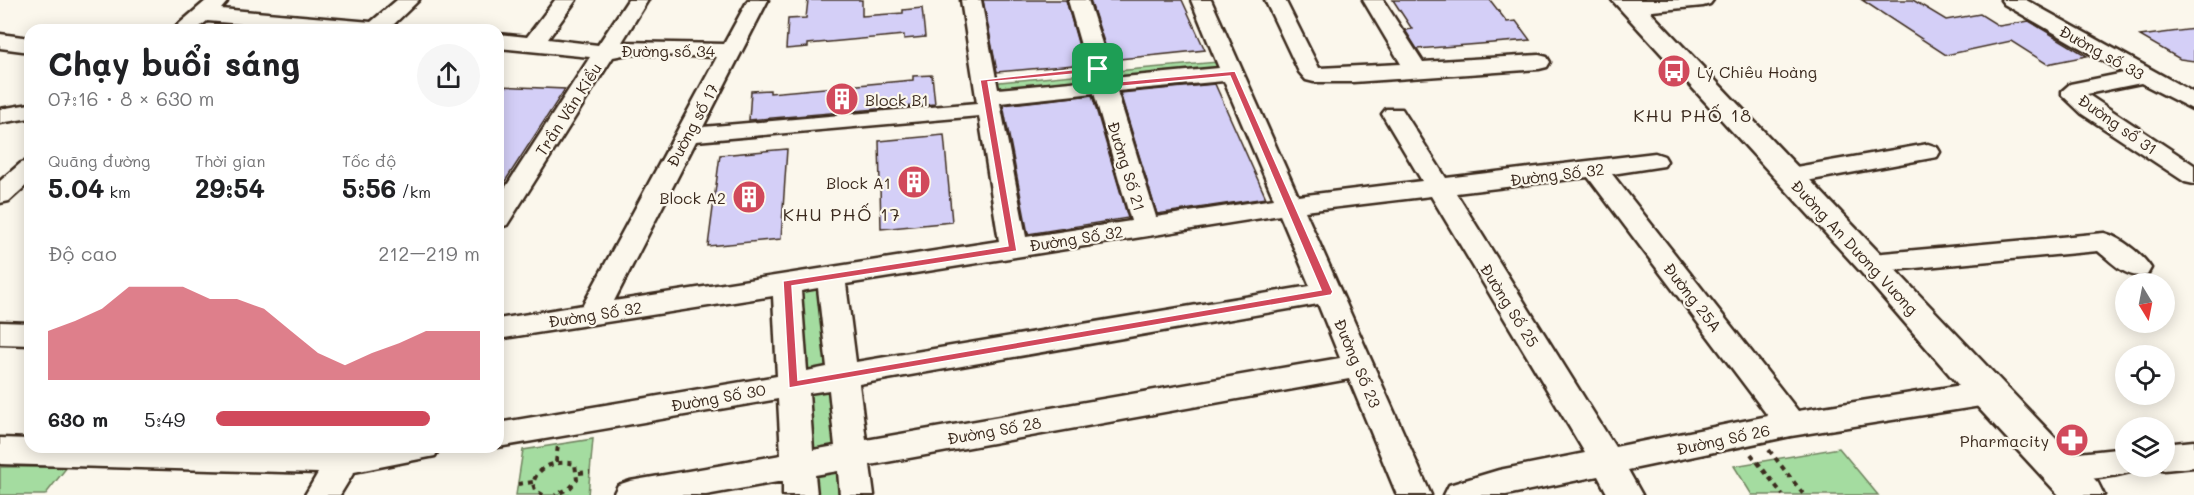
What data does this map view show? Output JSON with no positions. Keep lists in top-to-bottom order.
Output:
{
  "streets": {
    "main road": ["Đường An Dương Vương"],
    "street": [
      "Đường số 34",
      "Đường số 33",
      "Trần Văn Kiểu",
      "Đường số 31",
      "Đường số 17",
      "Đường Số 21",
      "Đường Số 32",
      "Đường 25A",
      "Đường Số 25",
      "Đường Số 23",
      "Đường Số 30",
      "Đường Số 28",
      "Đường Số 26"
    ]
  },
  "crossings": [
    ["Đường số 34", "Trần Văn Kiểu"],
    ["Đường số 34", "Đường số 17"],
    ["Đường số 33", "Đường số 31"],
    ["Đường số 17", "Đường Số 32"],
    ["Đường Số 21", "Đường Số 32"],
    ["Đường Số 32", "Đường 25A"],
    ["Đường Số 32", "Đường Số 25"],
    ["Đường Số 32", "Đường Số 23"],
    ["Đường An Dương Vương", "Đường Số 26"],
    ["Đường 25A", "Đường Số 26"],
    ["Đường Số 25", "Đường Số 26"],
    ["Đường Số 23", "Đường Số 30"],
    ["Đường Số 23", "Đường Số 28"]
  ],
  "districts": ["KHU PHỐ 18", "KHU PHỐ 17"],
  "places": {
    "bus stop": ["Lý Chiêu Hoàng"],
    "building": ["Block B1", "Block A1", "Block A2"],
    "pharmacy": ["Pharmacity"]
  },
  "north": "bottom",
  "page": {
    "heading": ["Chạy buổi sáng", "07:16 · 8 × 630 m"],
    "stats": [
      ["Quãng đường", "5.04 km"],
      ["Thời gian", "29:54"],
      ["Tốc độ", "5:56 /km"]
    ],
    "chart": ["Độ cao", "212–219 m"],
    "list": [
      {
        "name": "630 m",
        "note": "5:49"
      }
    ]
  }
}
